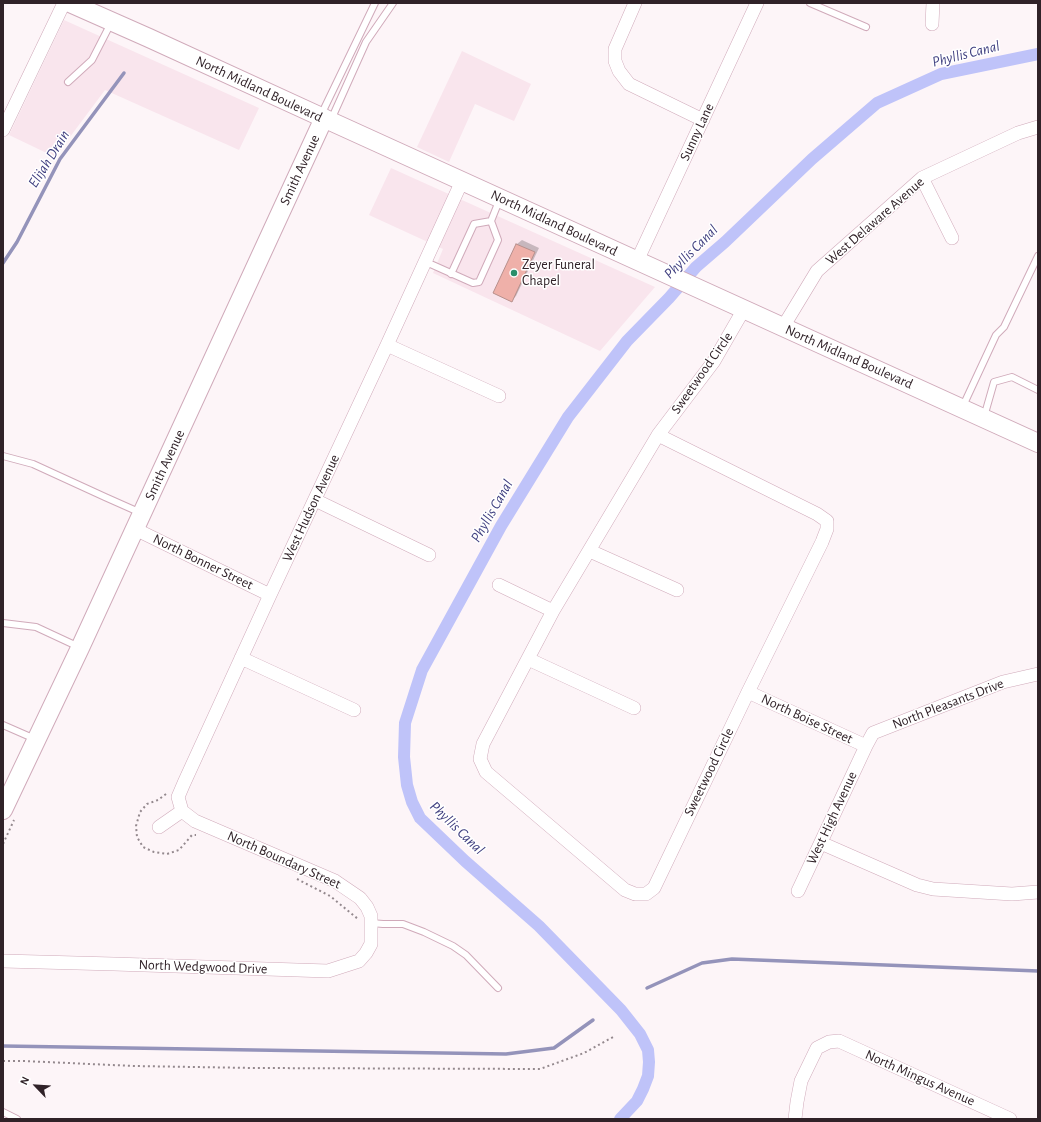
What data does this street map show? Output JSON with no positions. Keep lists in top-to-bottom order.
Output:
{
  "streets": {
    "main road": ["North Midland Boulevard", "Smith Avenue"],
    "street": [
      "Sunny Lane",
      "West Delaware Avenue",
      "Sweetwood Circle",
      "West Hudson Avenue",
      "North Bonner Street",
      "North Pleasants Drive",
      "North Boise Street",
      "West High Avenue",
      "North Boundary Street",
      "North Wedgwood Drive",
      "North Mingus Avenue"
    ]
  },
  "crossings": [
    ["North Midland Boulevard", "Sunny Lane"],
    ["North Midland Boulevard", "Smith Avenue"],
    ["North Midland Boulevard", "West Delaware Avenue"],
    ["North Midland Boulevard", "Sweetwood Circle"],
    ["North Midland Boulevard", "West Hudson Avenue"],
    ["Smith Avenue", "North Bonner Street"],
    ["Sweetwood Circle", "North Boise Street"],
    ["West Hudson Avenue", "North Bonner Street"],
    ["West Hudson Avenue", "North Boundary Street"],
    ["North Pleasants Drive", "North Boise Street"],
    ["North Pleasants Drive", "West High Avenue"],
    ["North Boise Street", "West High Avenue"],
    ["North Boundary Street", "North Wedgwood Drive"]
  ],
  "water": ["Phyllis Canal", "Elijah Drain"],
  "places": ["Zeyer Funeral Chapel"],
  "north": "top left"
}
